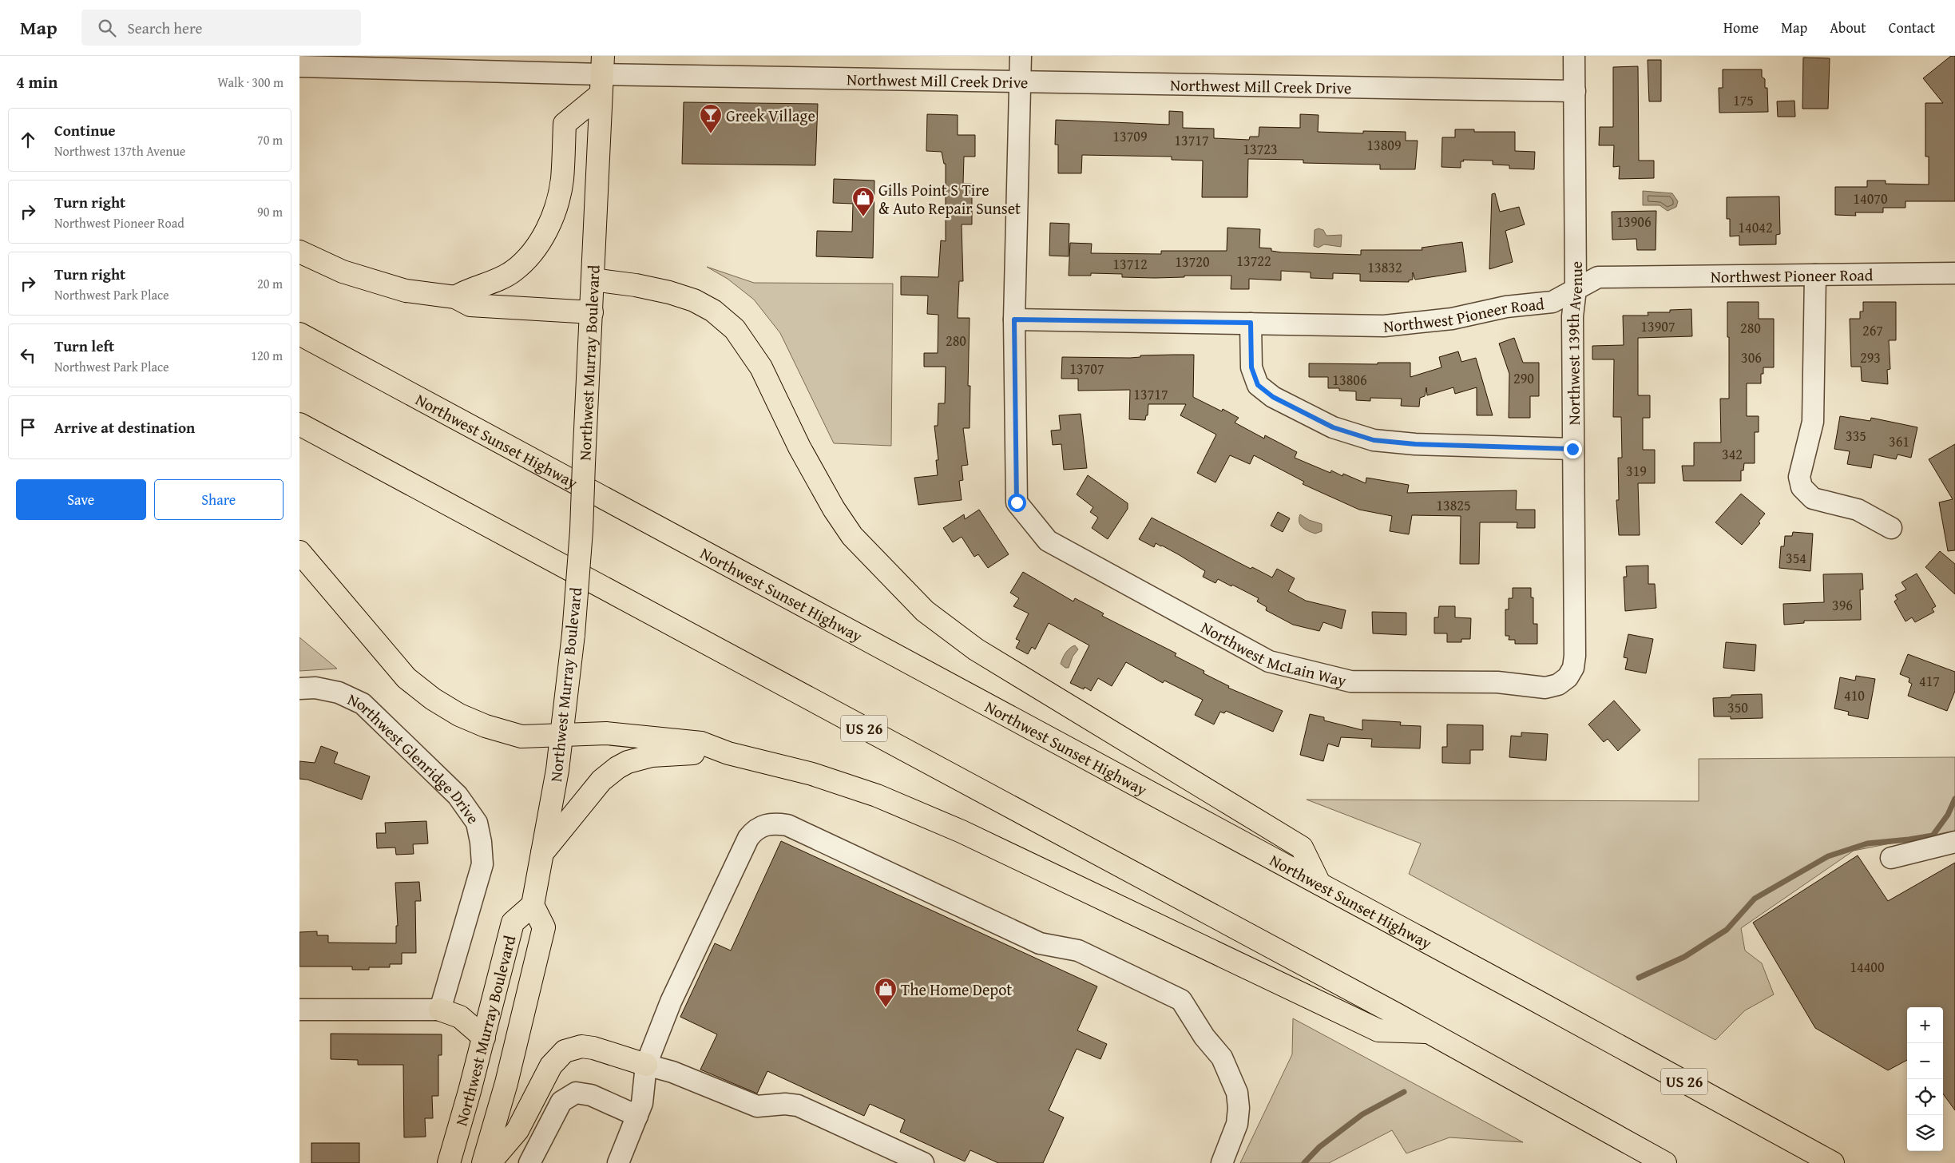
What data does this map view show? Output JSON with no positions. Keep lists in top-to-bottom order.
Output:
{
  "streets": {
    "main road": ["Northwest Murray Boulevard", "Northwest Sunset Highway", "US 26"],
    "street": [
      "Northwest Mill Creek Drive",
      "Northwest Pioneer Road",
      "Northwest 139th Avenue",
      "Northwest McLain Way",
      "Northwest Glenridge Drive"
    ]
  },
  "crossings": [
    ["Northwest Mill Creek Drive", "Northwest 139th Avenue"],
    ["Northwest Mill Creek Drive", "Northwest Murray Boulevard"],
    ["Northwest Pioneer Road", "Northwest 139th Avenue"],
    ["Northwest Pioneer Road", "Northwest McLain Way"],
    ["Northwest 139th Avenue", "Northwest McLain Way"]
  ],
  "places": {
    "bar": ["Greek Village"],
    "shop": ["Gills Point S Tire & Auto Repair Sunset", "The Home Depot"]
  },
  "house_numbers": [
    "175",
    "13709",
    "13717",
    "13809",
    "13723",
    "14070",
    "13906",
    "14042",
    "13722",
    "13720",
    "13712",
    "13832",
    "13907",
    "280",
    "267",
    "280",
    "306",
    "293",
    "13707",
    "290",
    "13806",
    "13717",
    "335",
    "361",
    "342",
    "319",
    "13825",
    "354",
    "396",
    "417",
    "410",
    "350",
    "14400"
  ],
  "page": {
    "header": "Map",
    "search": "Search here",
    "nav": [
      "Home",
      "Map",
      "About",
      "Contact"
    ],
    "heading": ["4 min", "Walk · 300 m"],
    "list": [
      ["Continue", "Northwest 137th Avenue", "70 m"],
      ["Turn right", "Northwest Pioneer Road", "90 m"],
      ["Turn right", "Northwest Park Place", "20 m"],
      ["Turn left", "Northwest Park Place", "120 m"],
      "Arrive at destination"
    ],
    "buttons": ["Save", "Share"],
    "map_buttons": ["+", "−"]
  }
}
